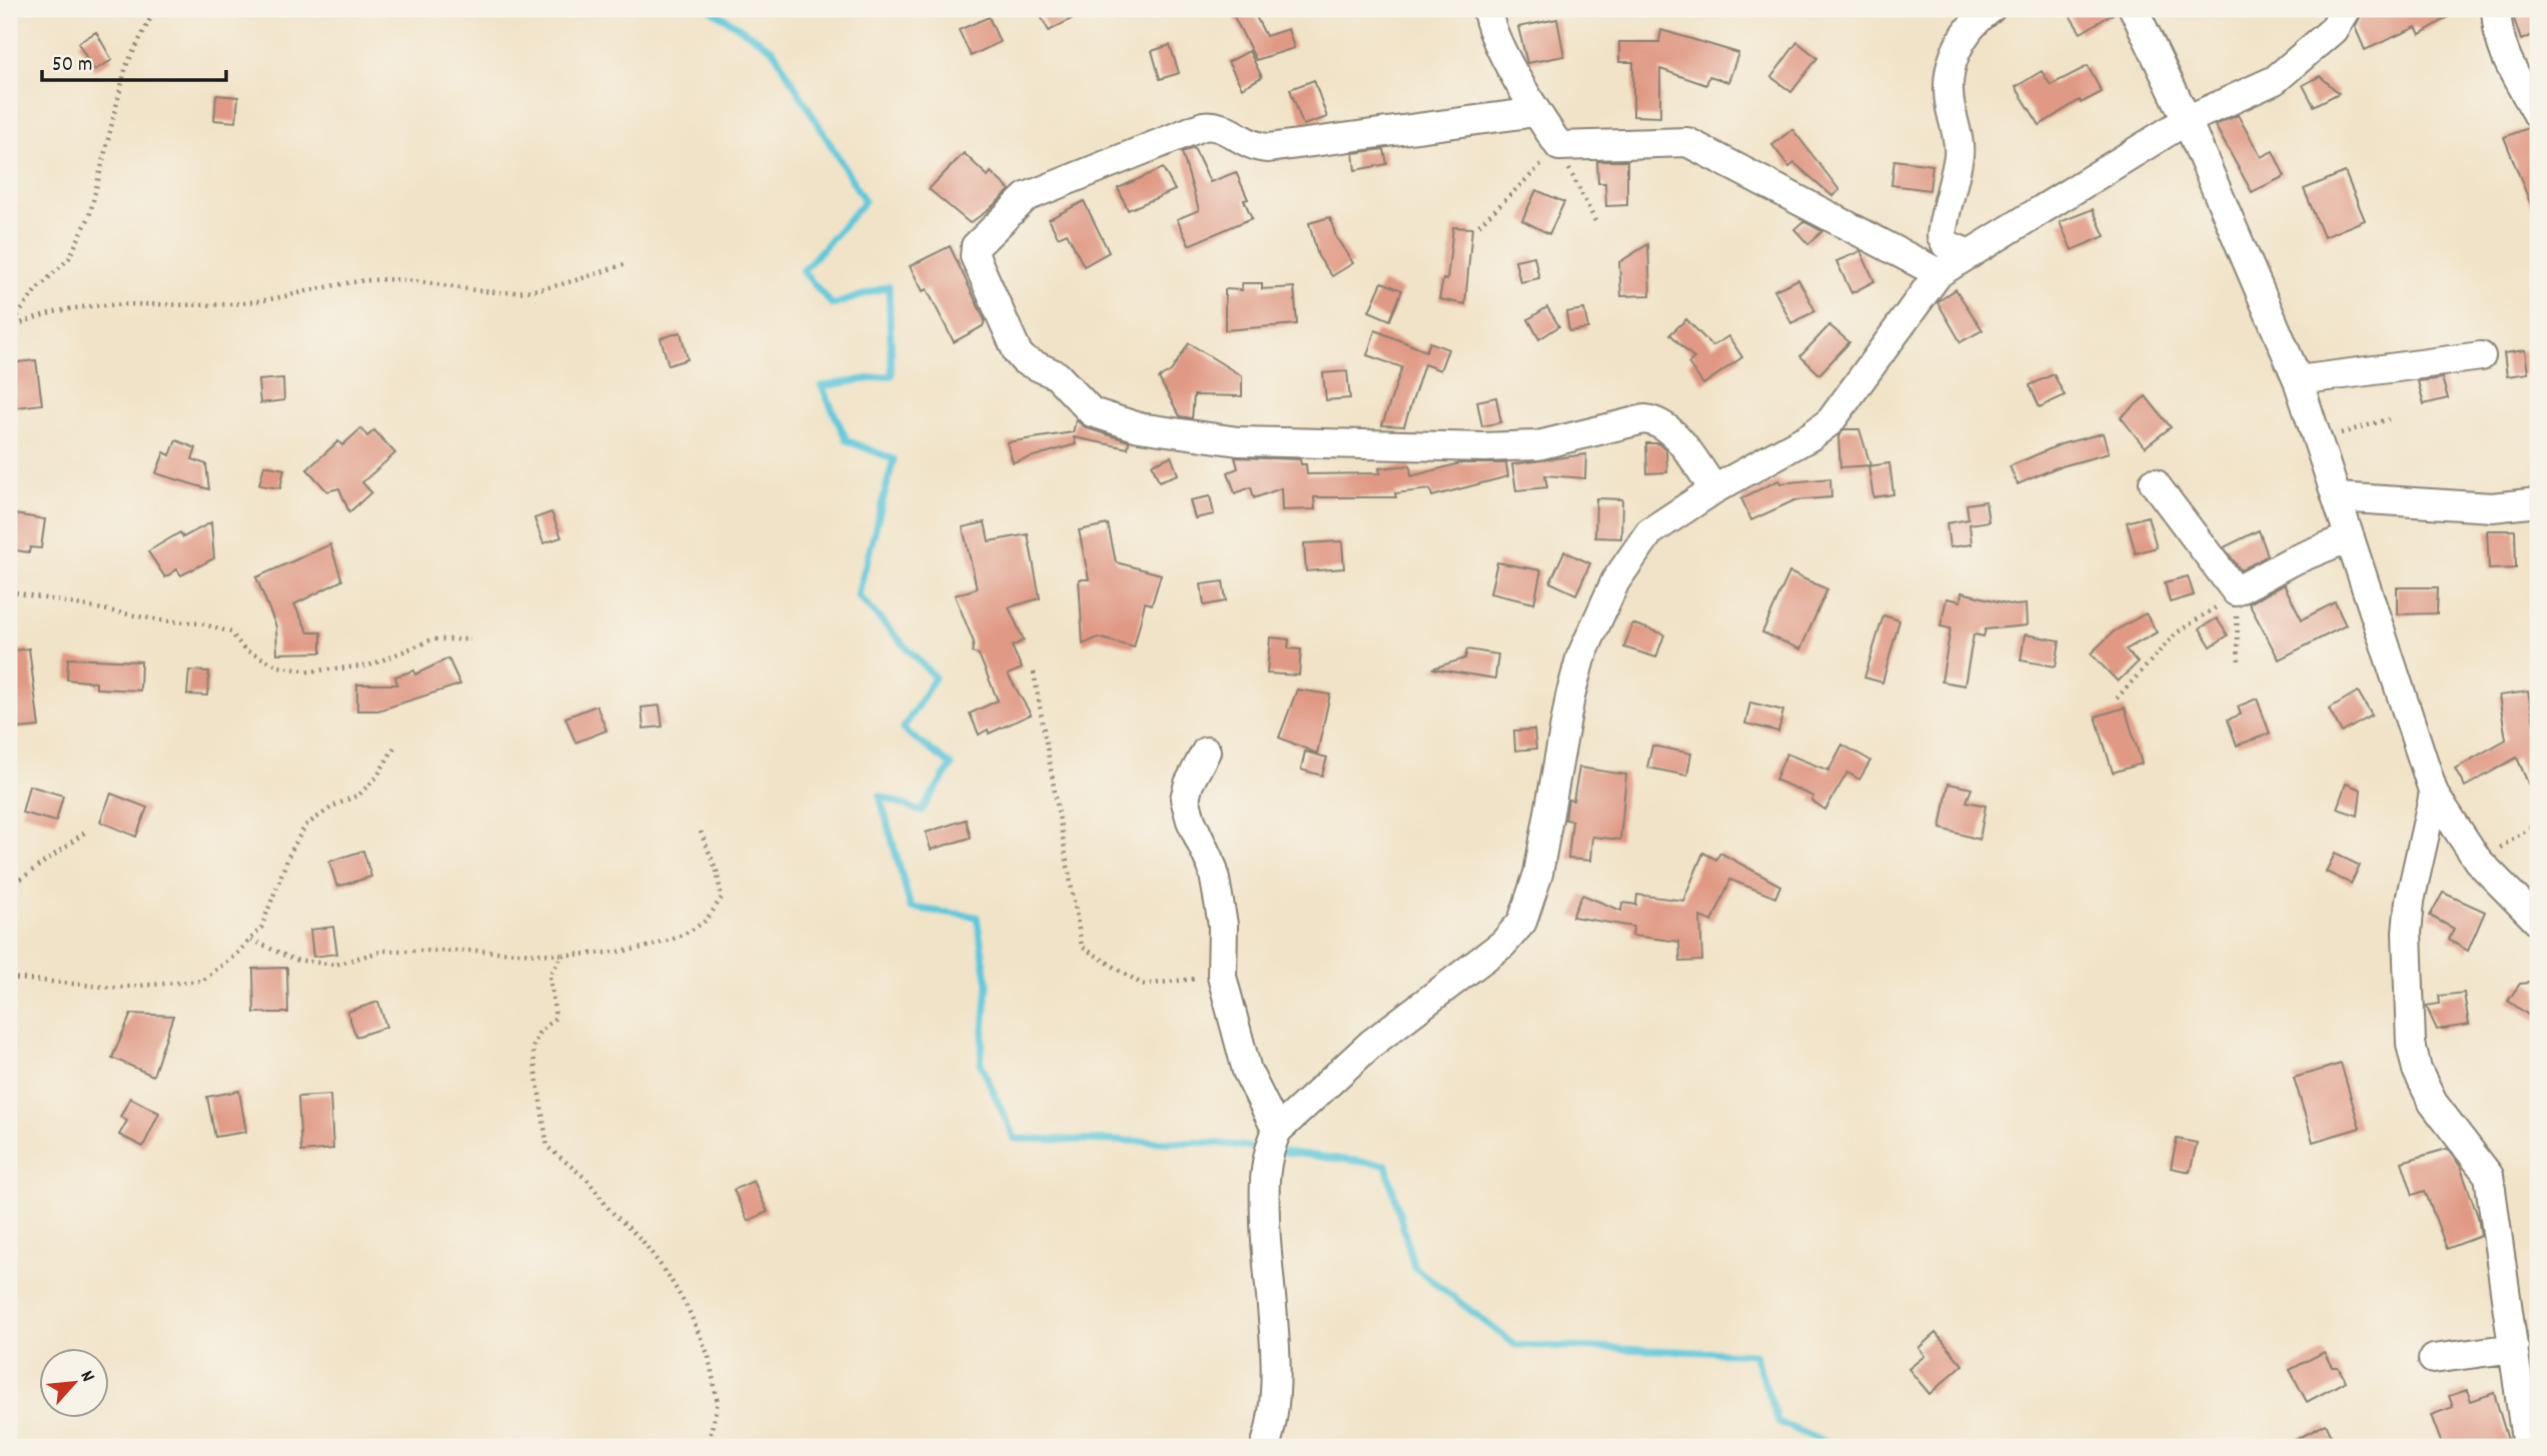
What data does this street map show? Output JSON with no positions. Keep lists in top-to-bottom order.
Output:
{
  "scale_bar": "50 m",
  "north": "top right"
}
